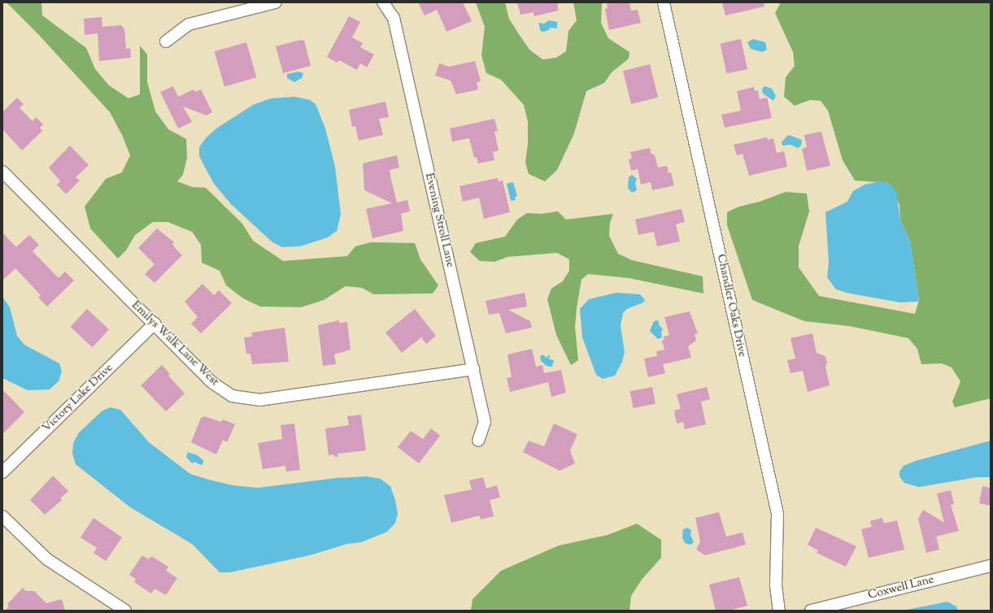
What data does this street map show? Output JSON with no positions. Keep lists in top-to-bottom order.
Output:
{
  "streets": {
    "street": [
      "Evening Stroll Lane",
      "Chandler Oaks Drive",
      "Emilys Walk Lane West",
      "Victory Lake Drive",
      "Coxwell Lane"
    ]
  },
  "crossings": [
    ["Evening Stroll Lane", "Emilys Walk Lane West"],
    ["Emilys Walk Lane West", "Victory Lake Drive"]
  ]
}
